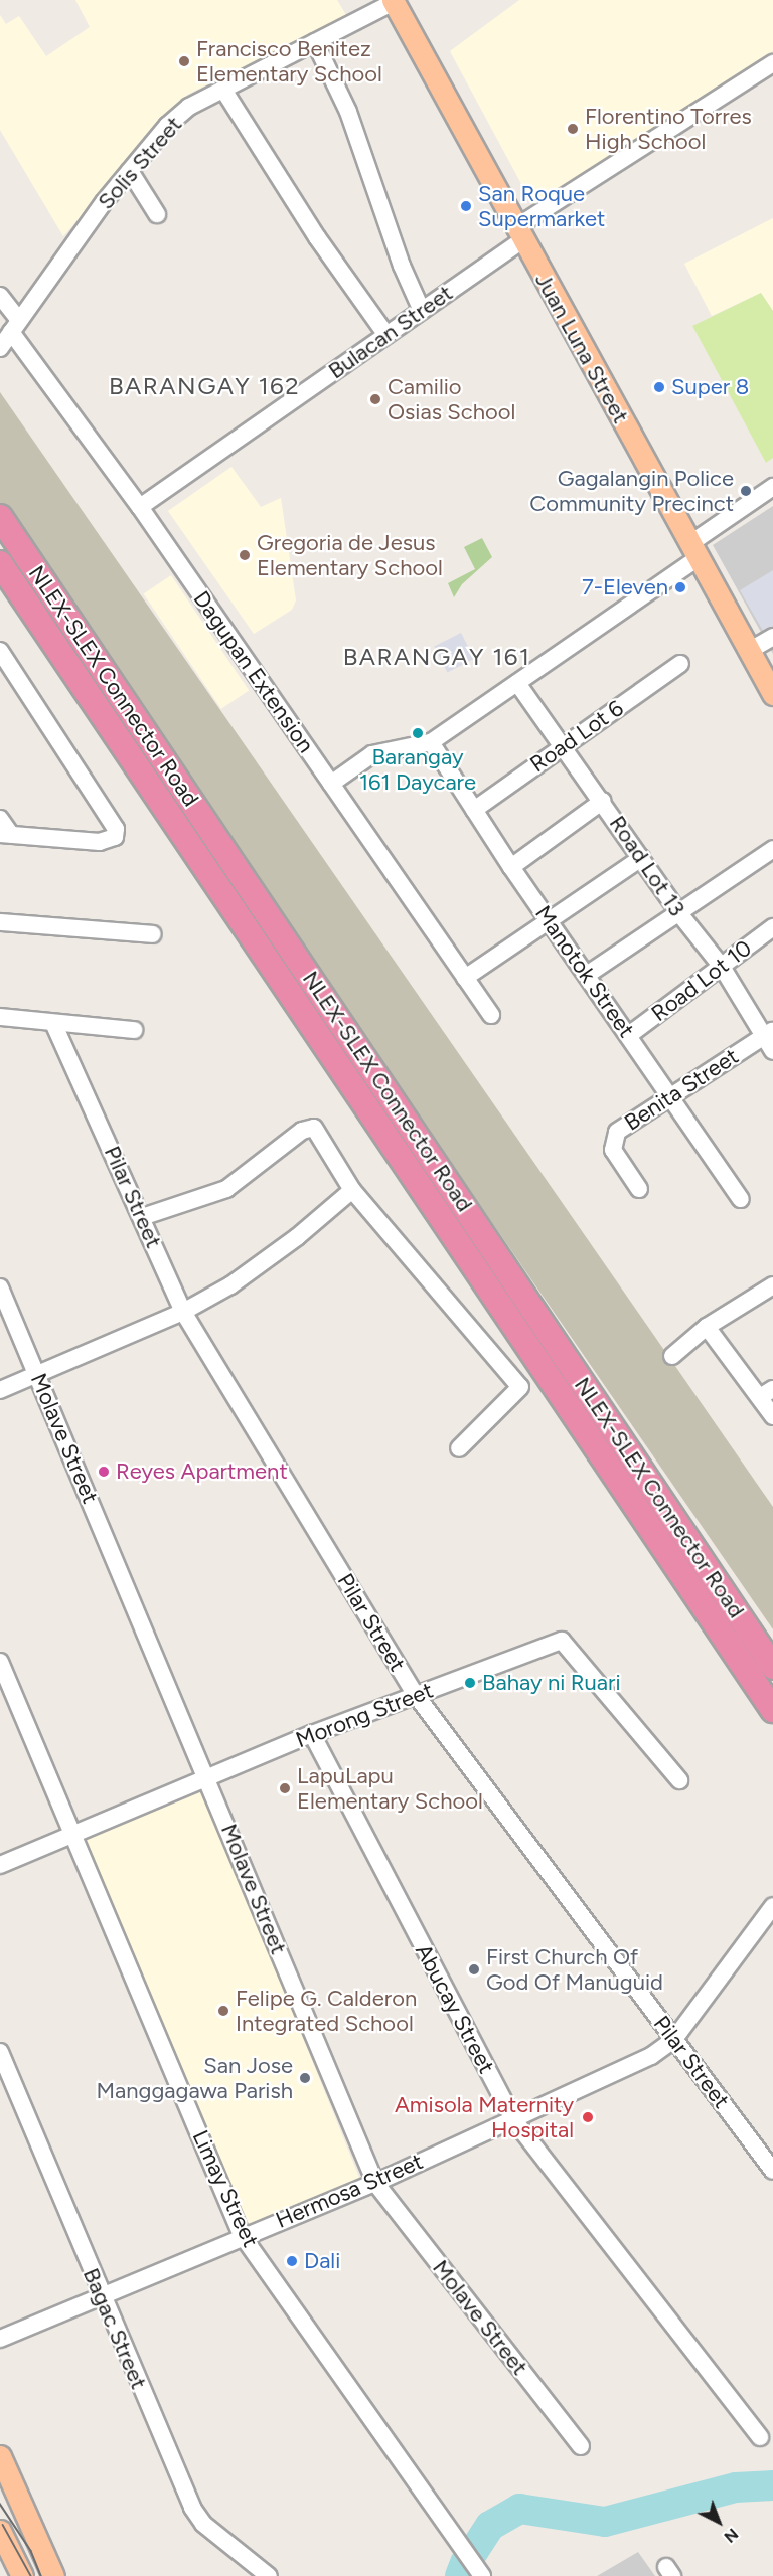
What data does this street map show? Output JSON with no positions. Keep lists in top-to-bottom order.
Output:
{
  "streets": {
    "highway": ["NLEX-SLEX Connector Road"],
    "main road": ["Juan Luna Street"],
    "street": [
      "Solis Street",
      "Bulacan Street",
      "Dagupan Extension",
      "Road Lot 6",
      "Road Lot 13",
      "Manotok Street",
      "Road Lot 10",
      "Benita Street",
      "Pilar Street",
      "Molave Street",
      "Morong Street",
      "Abucay Street",
      "Limay Street",
      "Hermosa Street",
      "Bagac Street"
    ]
  },
  "crossings": [
    ["Solis Street", "Juan Luna Street"],
    ["Solis Street", "Dagupan Extension"],
    ["Bulacan Street", "Juan Luna Street"],
    ["Bulacan Street", "Dagupan Extension"],
    ["Road Lot 6", "Road Lot 13"],
    ["Road Lot 6", "Manotok Street"],
    ["Road Lot 13", "Road Lot 10"],
    ["Road Lot 13", "Benita Street"],
    ["Manotok Street", "Road Lot 10"],
    ["Manotok Street", "Benita Street"],
    ["Pilar Street", "Morong Street"],
    ["Pilar Street", "Hermosa Street"],
    ["Molave Street", "Morong Street"],
    ["Molave Street", "Hermosa Street"],
    ["Morong Street", "Abucay Street"],
    ["Morong Street", "Limay Street"],
    ["Abucay Street", "Hermosa Street"],
    ["Limay Street", "Hermosa Street"],
    ["Hermosa Street", "Bagac Street"]
  ],
  "districts": ["BARANGAY 162", "BARANGAY 161"],
  "places": [
    "Francisco Benitez Elementary School",
    "Florentino Torres High School",
    "San Roque Supermarket",
    "Super 8",
    "Camilio Osias School",
    "Gagalangin Police Community Precinct",
    "Gregoria de Jesus Elementary School",
    "7-Eleven",
    "Barangay 161 Daycare",
    "Reyes Apartment",
    "Bahay ni Ruari",
    "LapuLapu Elementary School",
    "First Church Of God Of Manuguid",
    "Felipe G. Calderon Integrated School",
    "San Jose Manggagawa Parish",
    "Amisola Maternity Hospital",
    "Dali"
  ],
  "north": "bottom right"
}
